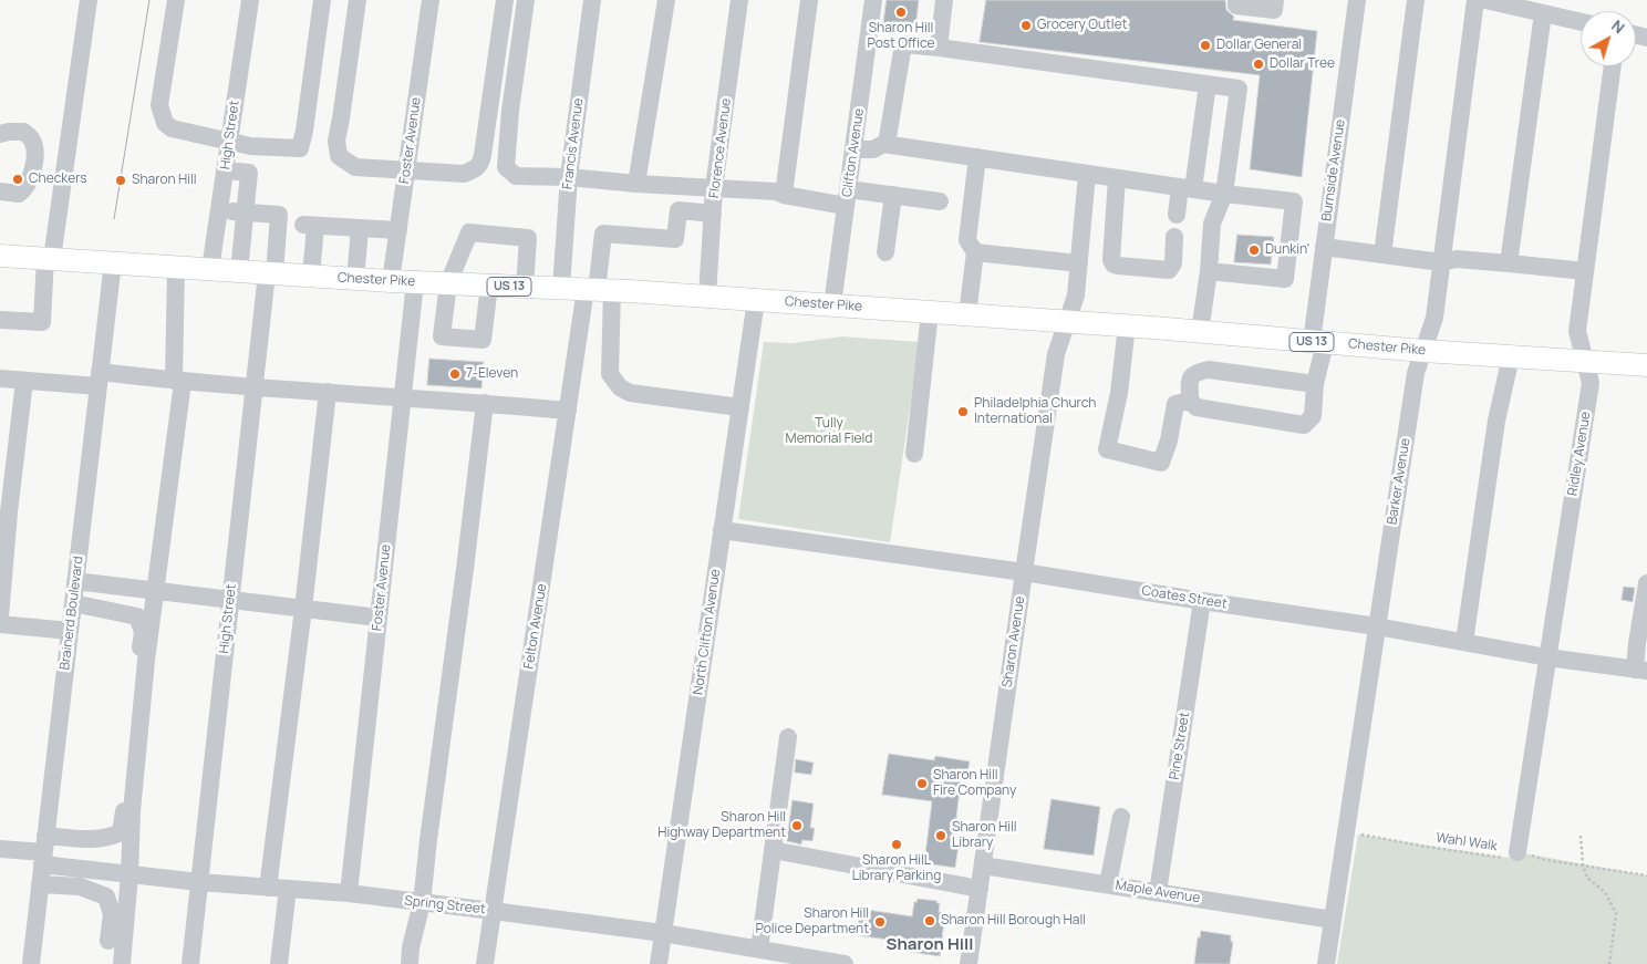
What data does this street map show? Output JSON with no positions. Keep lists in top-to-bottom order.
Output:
{
  "streets": {
    "main road": ["Chester Pike", "US 13"],
    "street": [
      "High Street",
      "Foster Avenue",
      "Francis Avenue",
      "Florence Avenue",
      "Clifton Avenue",
      "Burnside Avenue",
      "Ridley Avenue",
      "Barker Avenue",
      "Coates Street",
      "Brainerd Boulevard",
      "Felton Avenue",
      "North Clifton Avenue",
      "Sharon Avenue",
      "Pine Street",
      "Maple Avenue",
      "Spring Street"
    ],
    "path": ["Wahl Walk"]
  },
  "crossings": [
    ["High Street", "Chester Pike"],
    ["High Street", "Spring Street"],
    ["Foster Avenue", "Chester Pike"],
    ["Foster Avenue", "Spring Street"],
    ["Francis Avenue", "Chester Pike"],
    ["Florence Avenue", "Chester Pike"],
    ["Clifton Avenue", "Chester Pike"],
    ["Burnside Avenue", "Chester Pike"],
    ["Chester Pike", "Ridley Avenue"],
    ["Chester Pike", "Barker Avenue"],
    ["Chester Pike", "Brainerd Boulevard"],
    ["Chester Pike", "Felton Avenue"],
    ["Chester Pike", "North Clifton Avenue"],
    ["Chester Pike", "Sharon Avenue"],
    ["Ridley Avenue", "Coates Street"],
    ["Ridley Avenue", "Wahl Walk"],
    ["Barker Avenue", "Coates Street"],
    ["Barker Avenue", "Wahl Walk"],
    ["Barker Avenue", "Maple Avenue"],
    ["Coates Street", "North Clifton Avenue"],
    ["Coates Street", "Sharon Avenue"],
    ["Coates Street", "Pine Street"],
    ["Brainerd Boulevard", "Spring Street"],
    ["Felton Avenue", "Spring Street"],
    ["North Clifton Avenue", "Spring Street"],
    ["Sharon Avenue", "Maple Avenue"],
    ["Pine Street", "Maple Avenue"]
  ],
  "districts": ["Sharon Hill"],
  "parks": ["Tully Memorial Field"],
  "places": [
    "Sharon Hill Post Office",
    "Grocery Outlet",
    "Dollar General",
    "Dollar Tree",
    "Checkers",
    "Sharon Hill",
    "Dunkin'",
    "7-Eleven",
    "Philadelphia Church International",
    "Sharon Hill Fire Company",
    "Sharon Hill Highway Department",
    "Sharon Hill Library",
    "Sharon HilL Library Parking",
    "Sharon Hill Borough Hall",
    "Sharon Hill Police Department"
  ],
  "north": "top right"
}
